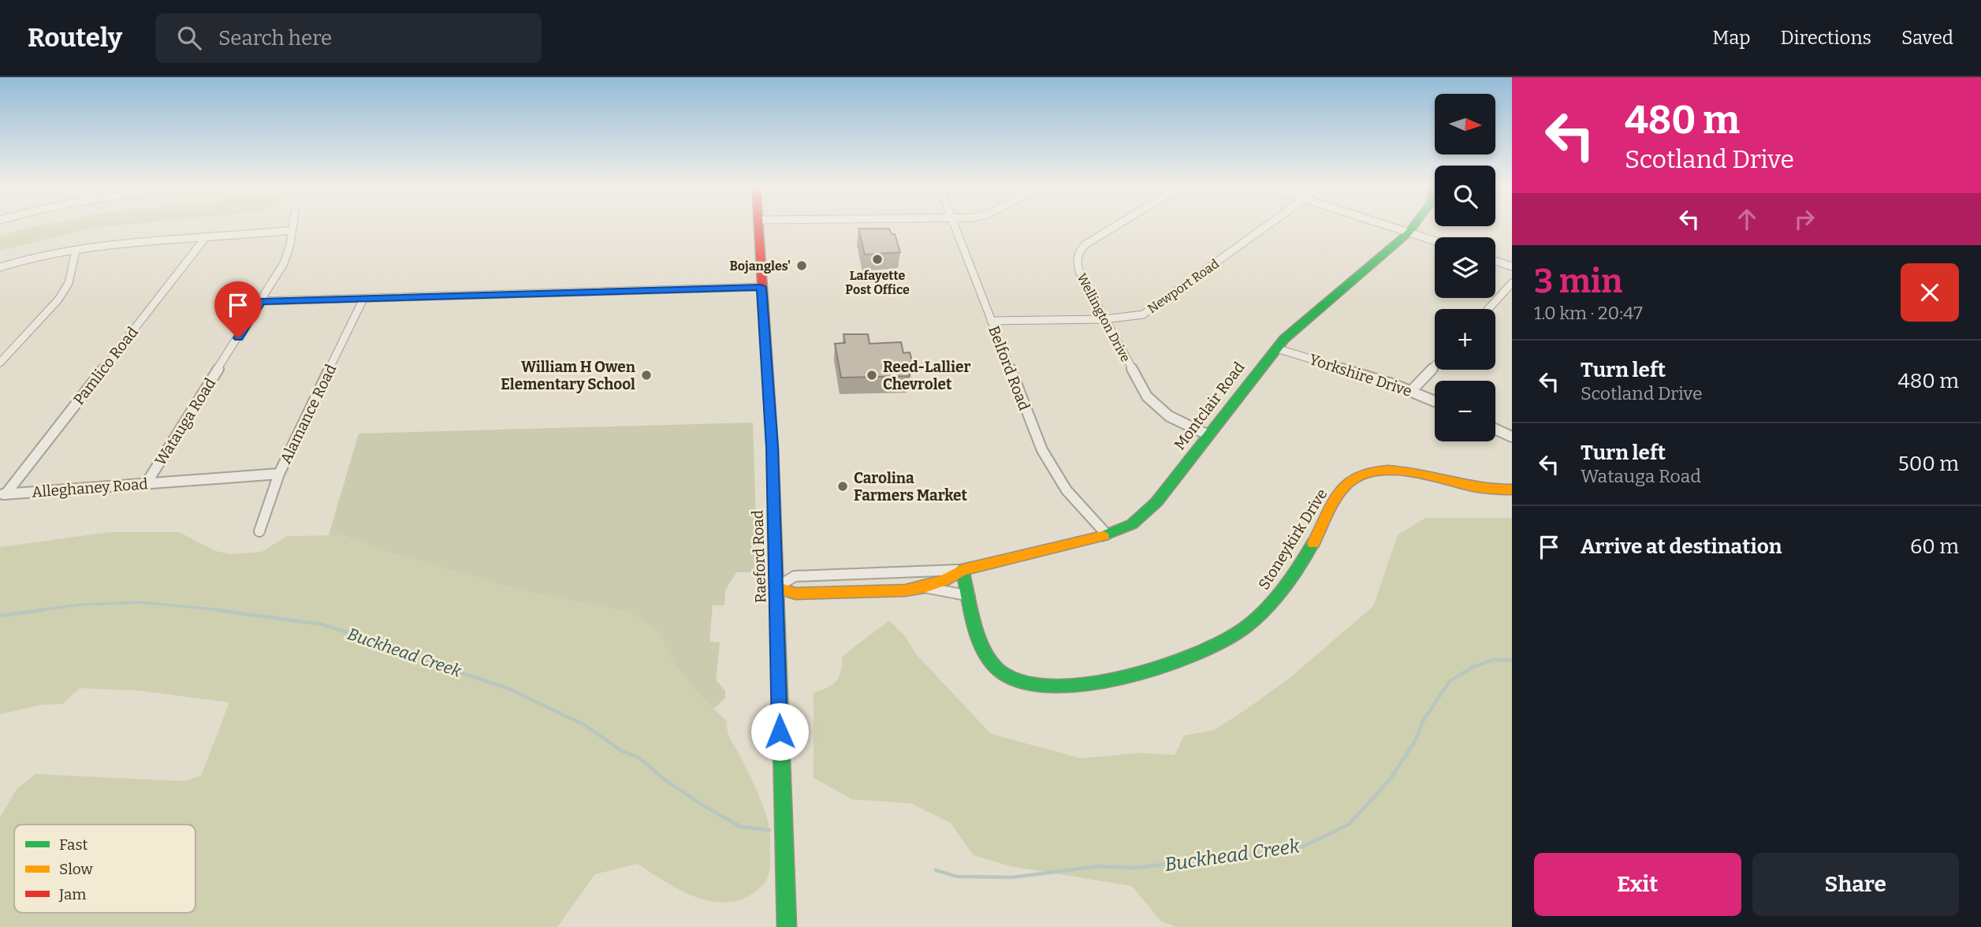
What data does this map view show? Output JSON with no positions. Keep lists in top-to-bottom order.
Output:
{
  "streets": {
    "main road": ["Montclair Road", "Stoneykirk Drive", "Raeford Road"],
    "street": [
      "Newport Road",
      "Wellington Drive",
      "Pamlico Road",
      "Belford Road",
      "Yorkshire Drive",
      "Alamance Road",
      "Watauga Road",
      "Alleghaney Road"
    ]
  },
  "crossings": [
    ["Newport Road", "Wellington Drive"],
    ["Newport Road", "Belford Road"],
    ["Wellington Drive", "Montclair Road"],
    ["Pamlico Road", "Alleghaney Road"],
    ["Belford Road", "Montclair Road"],
    ["Yorkshire Drive", "Montclair Road"],
    ["Montclair Road", "Stoneykirk Drive"],
    ["Montclair Road", "Raeford Road"],
    ["Alamance Road", "Alleghaney Road"],
    ["Watauga Road", "Alleghaney Road"]
  ],
  "water": ["Buckhead Creek"],
  "places": [
    "Lafayette Post Office",
    "Bojangles'",
    "William H Owen Elementary School",
    "Reed-Lallier Chevrolet",
    "Carolina Farmers Market"
  ],
  "legend": ["Fast", "Slow", "Jam"],
  "north": "right",
  "page": {
    "header": "Routely",
    "search": "Search here",
    "nav": ["Map", "Directions", "Saved"],
    "turn": ["480 m", "Scotland Drive"],
    "map_buttons": ["+", "−"],
    "heading": ["3 min", "1.0 km · 20:47"],
    "list": [
      {
        "name": "Turn left",
        "note": "Scotland Drive",
        "value": "480 m"
      },
      {
        "name": "Turn left",
        "note": "Watauga Road",
        "value": "500 m"
      },
      {
        "name": "Arrive at destination",
        "value": "60 m"
      }
    ],
    "buttons": ["Exit", "Share"]
  }
}
